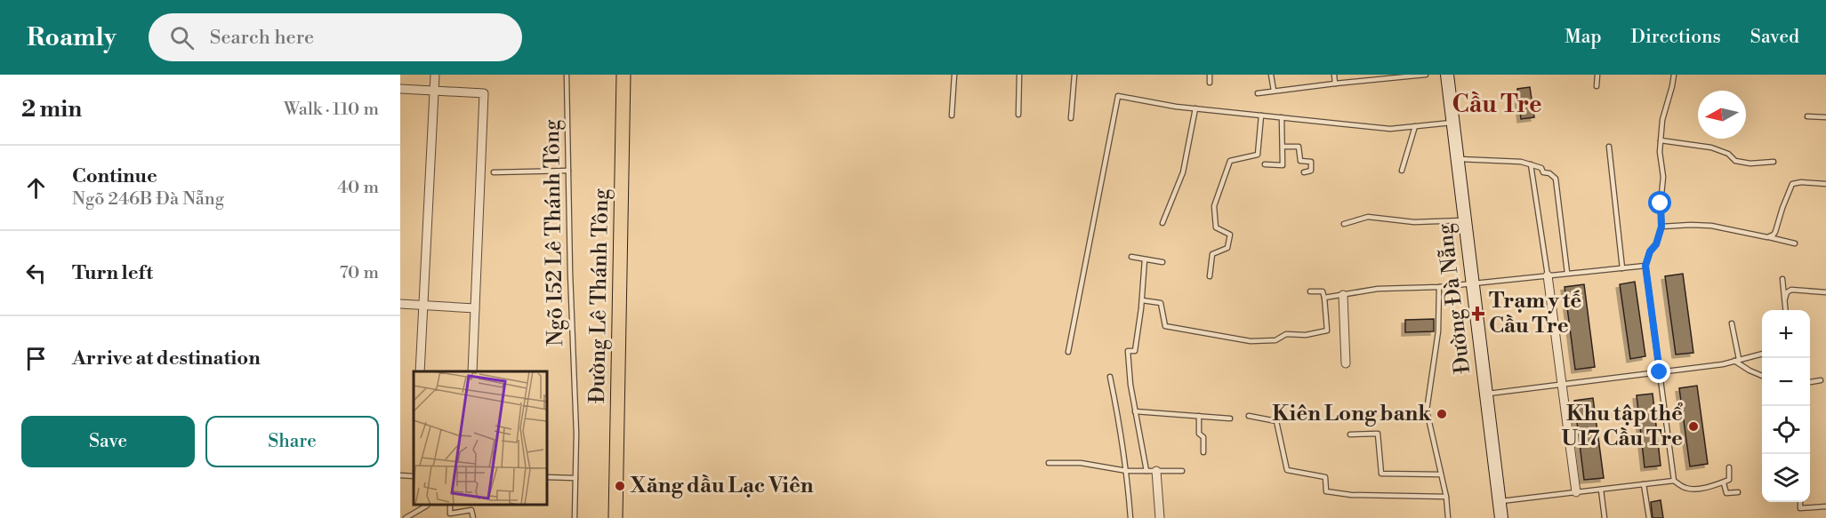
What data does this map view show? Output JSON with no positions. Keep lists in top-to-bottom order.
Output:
{
  "streets": {
    "main road": ["Đường Lê Thánh Tông", "Đường Đà Nẵng"],
    "lane": ["Ngõ 152 Lê Thánh Tông"]
  },
  "districts": ["Cầu Tre"],
  "places": {
    "health": ["Trạm y tế Cầu Tre"],
    "other": ["Kiên Long bank", "Khu tập thể U17 Cầu Tre", "Xăng dầu Lạc Viên"]
  },
  "north": "left",
  "page": {
    "header": "Roamly",
    "search": "Search here",
    "nav": ["Map", "Directions", "Saved"],
    "heading": ["2 min", "Walk · 110 m"],
    "list": [
      ["Continue", "Ngõ 246B Đà Nẵng", "40 m"],
      ["Turn left", "70 m"],
      "Arrive at destination"
    ],
    "map_buttons": ["+", "−"],
    "buttons": ["Save", "Share"]
  }
}
